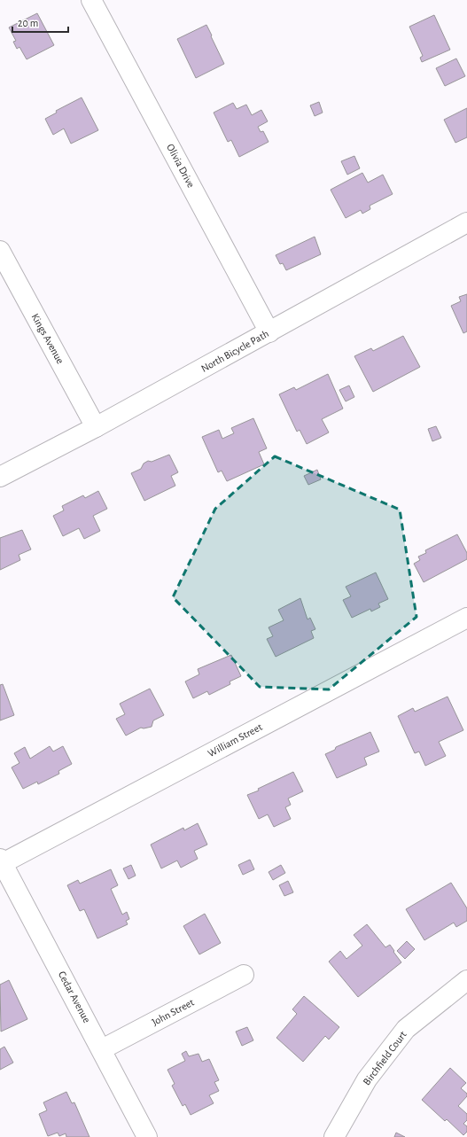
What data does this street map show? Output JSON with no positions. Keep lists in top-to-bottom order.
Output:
{
  "streets": {
    "street": [
      "Olivia Drive",
      "Kings Avenue",
      "North Bicycle Path",
      "William Street",
      "Cedar Avenue",
      "John Street",
      "Birchfield Court"
    ]
  },
  "crossings": [
    ["Olivia Drive", "North Bicycle Path"],
    ["Kings Avenue", "North Bicycle Path"],
    ["William Street", "Cedar Avenue"],
    ["Cedar Avenue", "John Street"]
  ],
  "scale_bar": "20 m"
}
